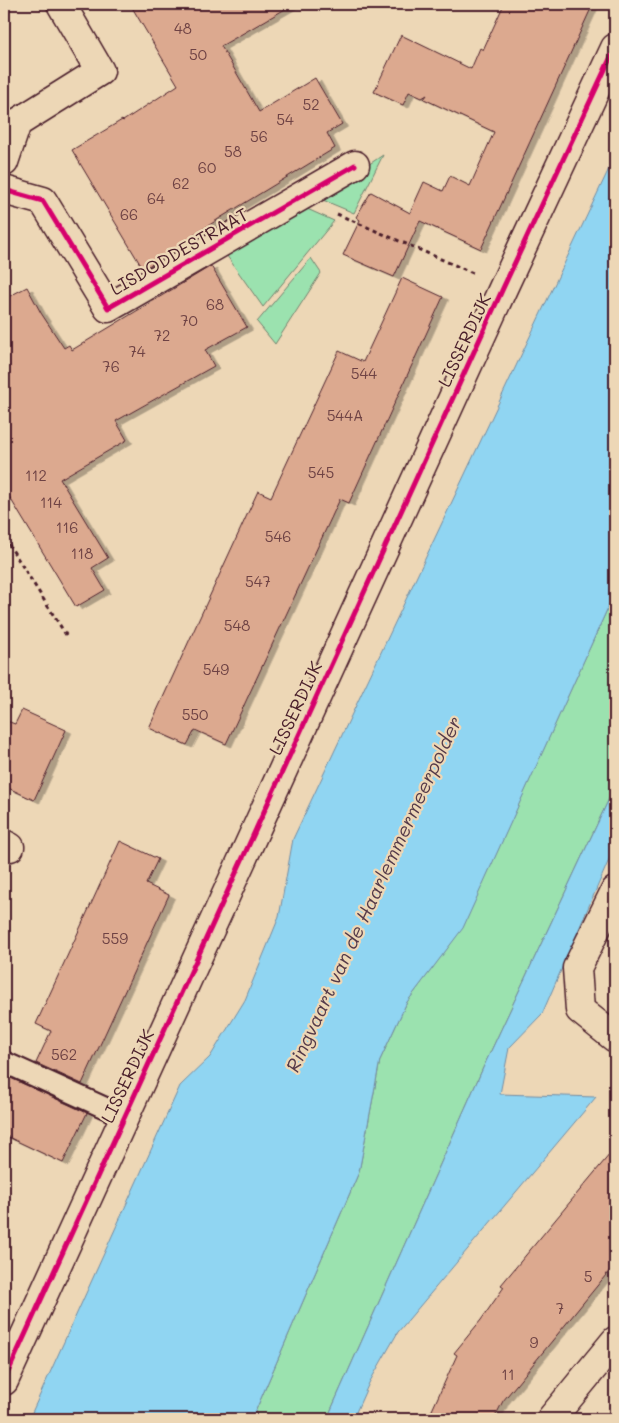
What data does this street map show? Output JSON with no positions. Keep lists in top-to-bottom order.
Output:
{
  "streets": {
    "street": ["LISDODDESTRAAT", "LISSERDIJK"]
  },
  "water": ["Ringvaart van de Haarlemmermeerpolder"],
  "house_numbers": [
    "48",
    "50",
    "52",
    "54",
    "56",
    "58",
    "60",
    "62",
    "64",
    "66",
    "68",
    "70",
    "72",
    "74",
    "76",
    "544",
    "544A",
    "545",
    "112",
    "114",
    "116",
    "546",
    "118",
    "547",
    "548",
    "549",
    "550",
    "559",
    "562",
    "5",
    "7",
    "9",
    "11"
  ]
}
